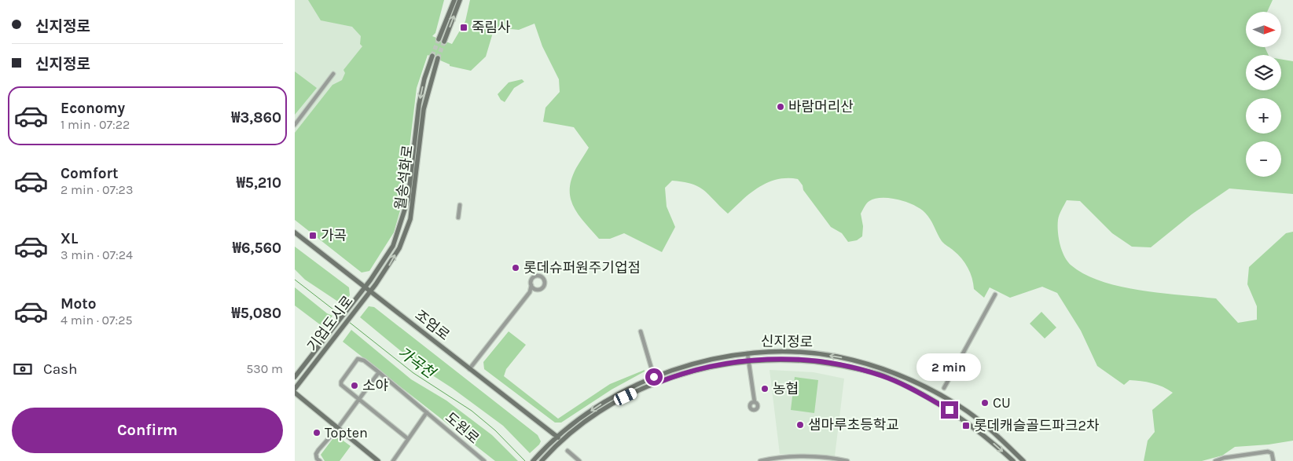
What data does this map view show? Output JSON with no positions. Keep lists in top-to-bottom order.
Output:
{
  "streets": {
    "street": [
      "월송석화로",
      "기업도시로",
      "조엄로",
      "신지정로",
      "도원로"
    ]
  },
  "crossings": [
    ["월송석화로", "기업도시로"],
    ["월송석화로", "조엄로"],
    ["기업도시로", "조엄로"],
    ["조엄로", "신지정로"]
  ],
  "water": ["가곡천"],
  "places": {
    "transit": ["죽림사", "가곡", "롯데캐슬골드파크2차"],
    "other": [
      "바람머리산",
      "롯데슈퍼원주기업점",
      "소야",
      "농협",
      "CU",
      "샘마루초등학교",
      "Topten"
    ]
  },
  "north": "right",
  "page": {
    "banner": ["신지정로", "신지정로"],
    "map_buttons": ["+", "−"],
    "list": [
      {
        "name": "Economy",
        "note": "1 min · 07:22",
        "value": "₩3,860"
      },
      {
        "name": "Comfort",
        "note": "2 min · 07:23",
        "value": "₩5,210"
      },
      {
        "name": "XL",
        "note": "3 min · 07:24",
        "value": "₩6,560"
      },
      {
        "name": "Moto",
        "note": "4 min · 07:25",
        "value": "₩5,080"
      }
    ],
    "pay": ["Cash", "530 m"],
    "bubble": "2 min",
    "buttons": "Confirm"
  }
}
